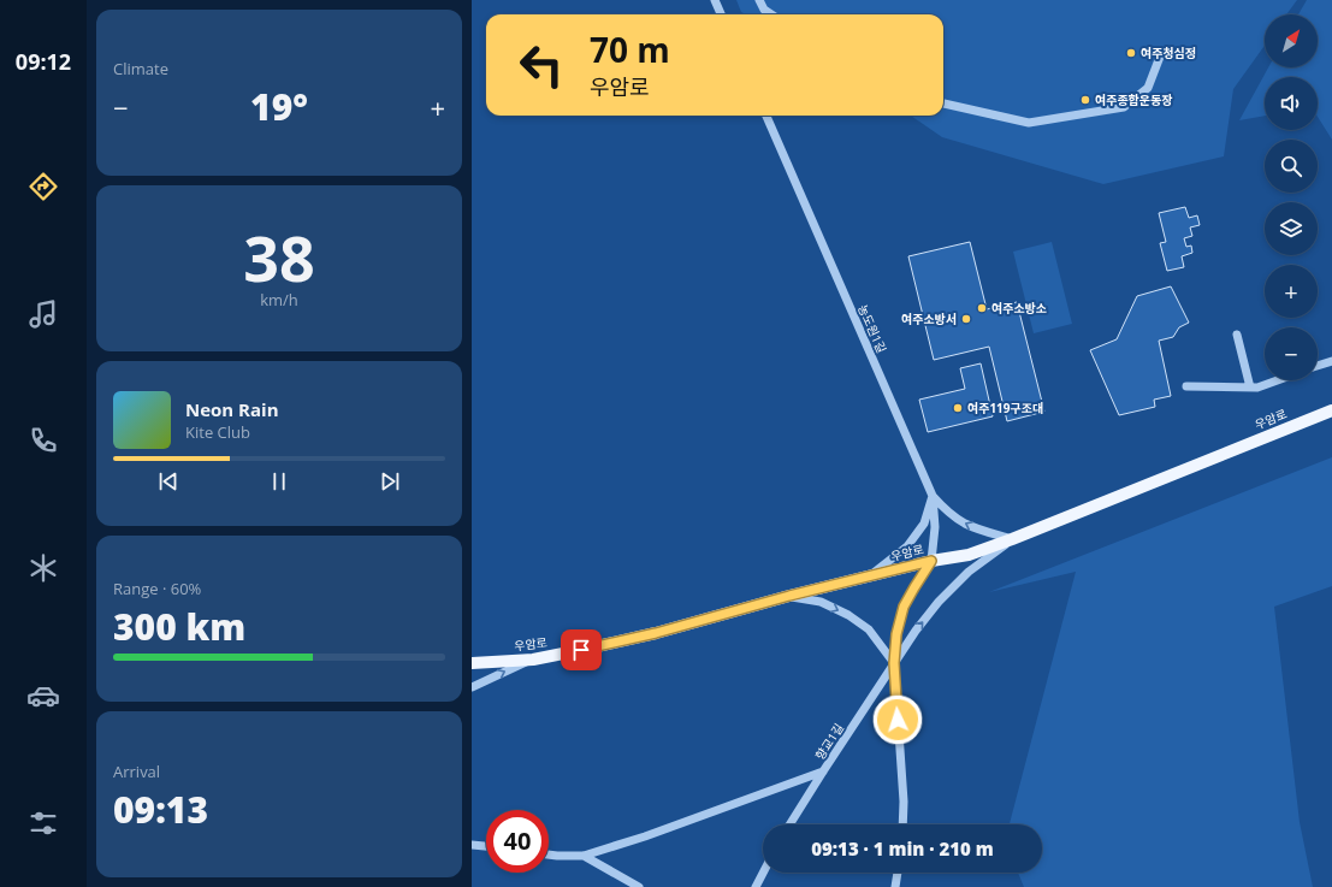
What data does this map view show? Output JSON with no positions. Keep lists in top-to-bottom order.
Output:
{
  "streets": {
    "main road": ["우암로"],
    "street": ["농도원1길", "향교1길"]
  },
  "crossings": [
    ["농도원1길", "우암로"],
    ["농도원1길", "향교1길"],
    ["우암로", "향교1길"]
  ],
  "places": [
    "여주청심정",
    "여주종합운동장",
    "여주소방소",
    "여주소방서",
    "여주119구조대"
  ],
  "north": "top right",
  "page": {
    "tabs": "09:12",
    "tile": [
      "Climate",
      ["38", "km/h"],
      ["Range · 60%", "300 km"],
      ["Arrival", "09:13"]
    ],
    "map_buttons": ["+", "−"],
    "turn": ["70 m", "우암로"],
    "heat": ["−", "19°", "+"],
    "song": ["Neon Rain", "Kite Club"],
    "limit": "40",
    "trip": "09:13 · 1 min · 210 m"
  }
}
